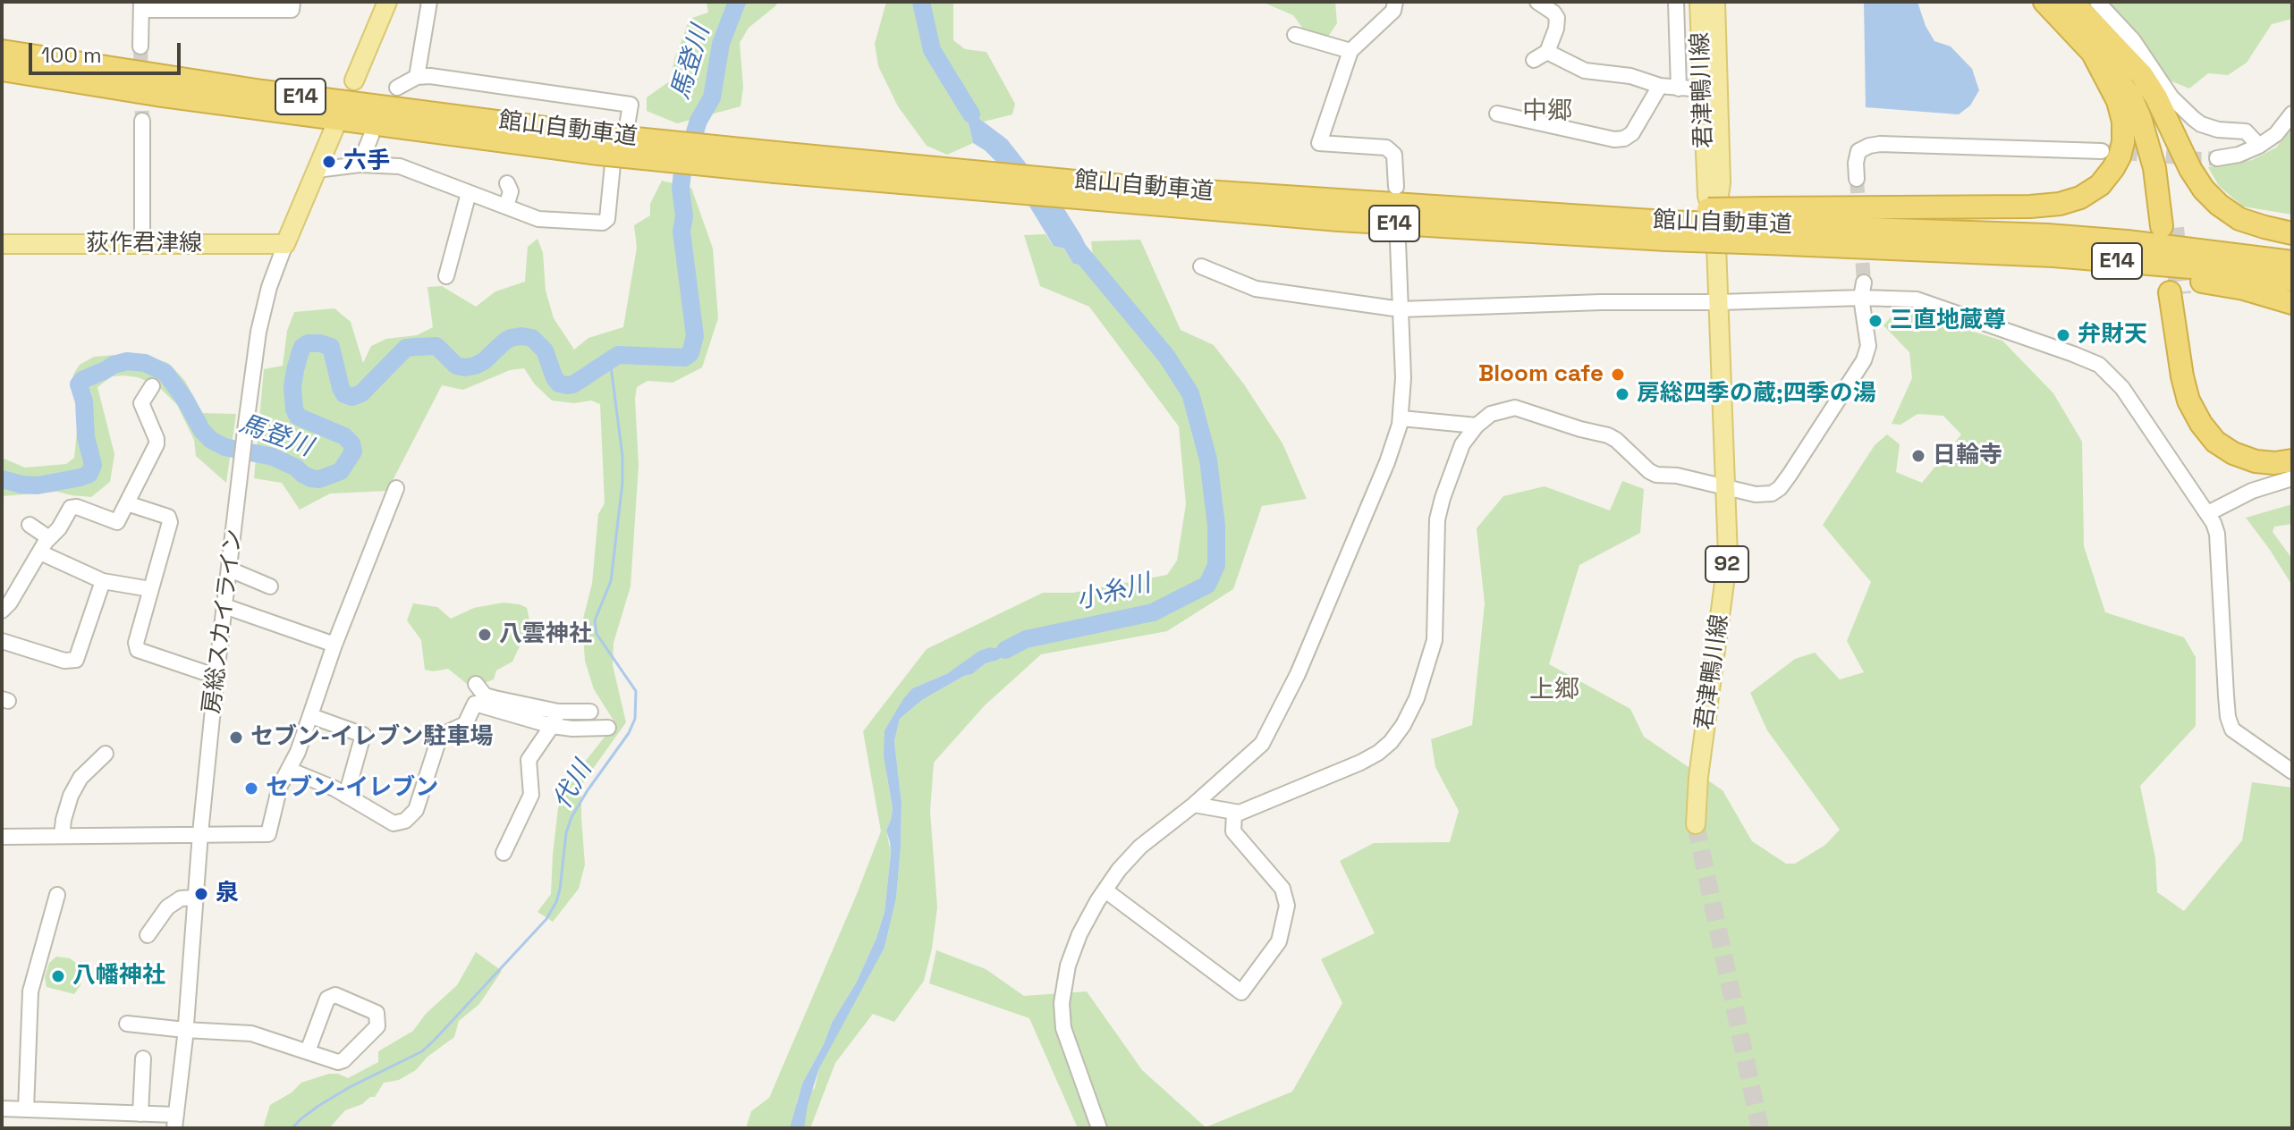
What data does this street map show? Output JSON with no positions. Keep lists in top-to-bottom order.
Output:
{
  "streets": {
    "highway": ["E14", "館山自動車道"],
    "main road": [
      "君津鴨川線",
      "荻作君津線",
      "92",
      "房総スカイライン"
    ]
  },
  "crossings": [
    ["荻作君津線", "房総スカイライン"]
  ],
  "districts": ["中郷", "上郷"],
  "water": ["馬登川", "小糸川", "代川"],
  "places": [
    "六手",
    "三直地蔵尊",
    "弁財天",
    "Bloom cafe",
    "房総四季の蔵;四季の湯",
    "日輪寺",
    "八雲神社",
    "セブン-イレブン駐車場",
    "セブン-イレブン",
    "泉",
    "八幡神社"
  ],
  "scale_bar": "100 m"
}
